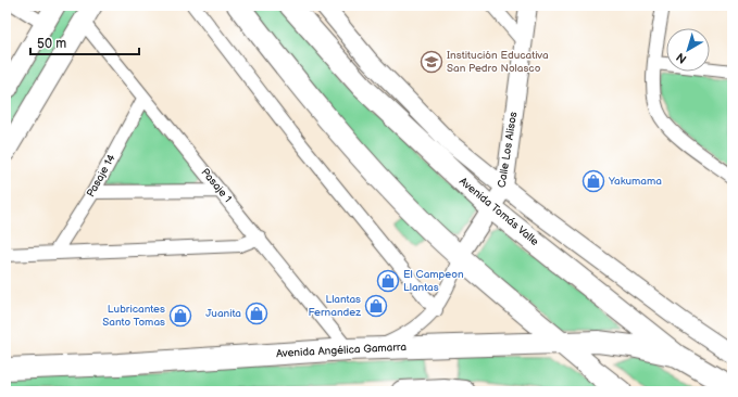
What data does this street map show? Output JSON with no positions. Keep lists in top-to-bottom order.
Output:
{
  "streets": {
    "main road": ["Avenida Tomás Valle", "Avenida Angélica Gamarra"],
    "street": ["Calle Los Alisos", "Pasaje 14", "Pasaje 1"]
  },
  "crossings": [
    ["Calle Los Alisos", "Avenida Tomás Valle"],
    ["Calle Los Alisos", "Avenida Angélica Gamarra"],
    ["Pasaje 14", "Pasaje 1"],
    ["Pasaje 1", "Avenida Angélica Gamarra"],
    ["Avenida Tomás Valle", "Avenida Angélica Gamarra"]
  ],
  "places": {
    "school or university": ["Institución Educativa San Pedro Nolasco"],
    "shop": [
      "Yakumama",
      "El Campeon Llantas",
      "Llantas Fernandez",
      "Juanita",
      "Lubricantes Santo Tomas"
    ]
  },
  "scale_bar": "50 m",
  "north": "bottom left"
}
